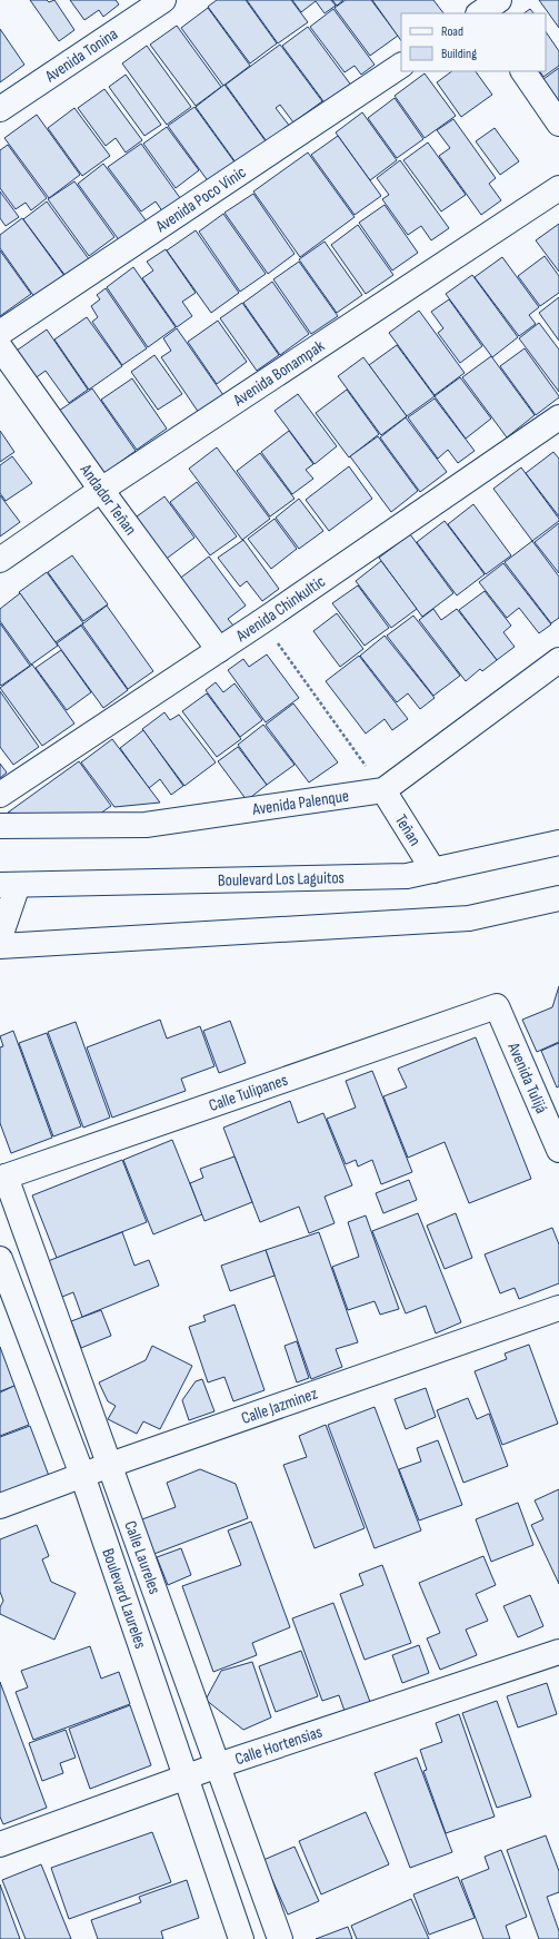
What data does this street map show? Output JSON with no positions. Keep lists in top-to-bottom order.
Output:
{
  "streets": {
    "street": [
      "Avenida Tonina",
      "Avenida Poco Vinic",
      "Avenida Bonampak",
      "Andador Teñan",
      "Avenida Chinkultic",
      "Avenida Palenque",
      "Teñan",
      "Boulevard Los Laguitos",
      "Avenida Tulijá",
      "Calle Tulipanes",
      "Calle Jazminez",
      "Calle Laureles",
      "Boulevard Laureles",
      "Calle Hortensias"
    ]
  },
  "crossings": [
    ["Avenida Bonampak", "Andador Teñan"],
    ["Andador Teñan", "Avenida Chinkultic"],
    ["Avenida Palenque", "Teñan"],
    ["Teñan", "Boulevard Los Laguitos"],
    ["Avenida Tulijá", "Calle Tulipanes"],
    ["Calle Tulipanes", "Calle Laureles"],
    ["Calle Jazminez", "Calle Laureles"],
    ["Calle Jazminez", "Boulevard Laureles"],
    ["Calle Laureles", "Calle Hortensias"],
    ["Boulevard Laureles", "Calle Hortensias"]
  ],
  "legend": ["Road", "Building"]
}
